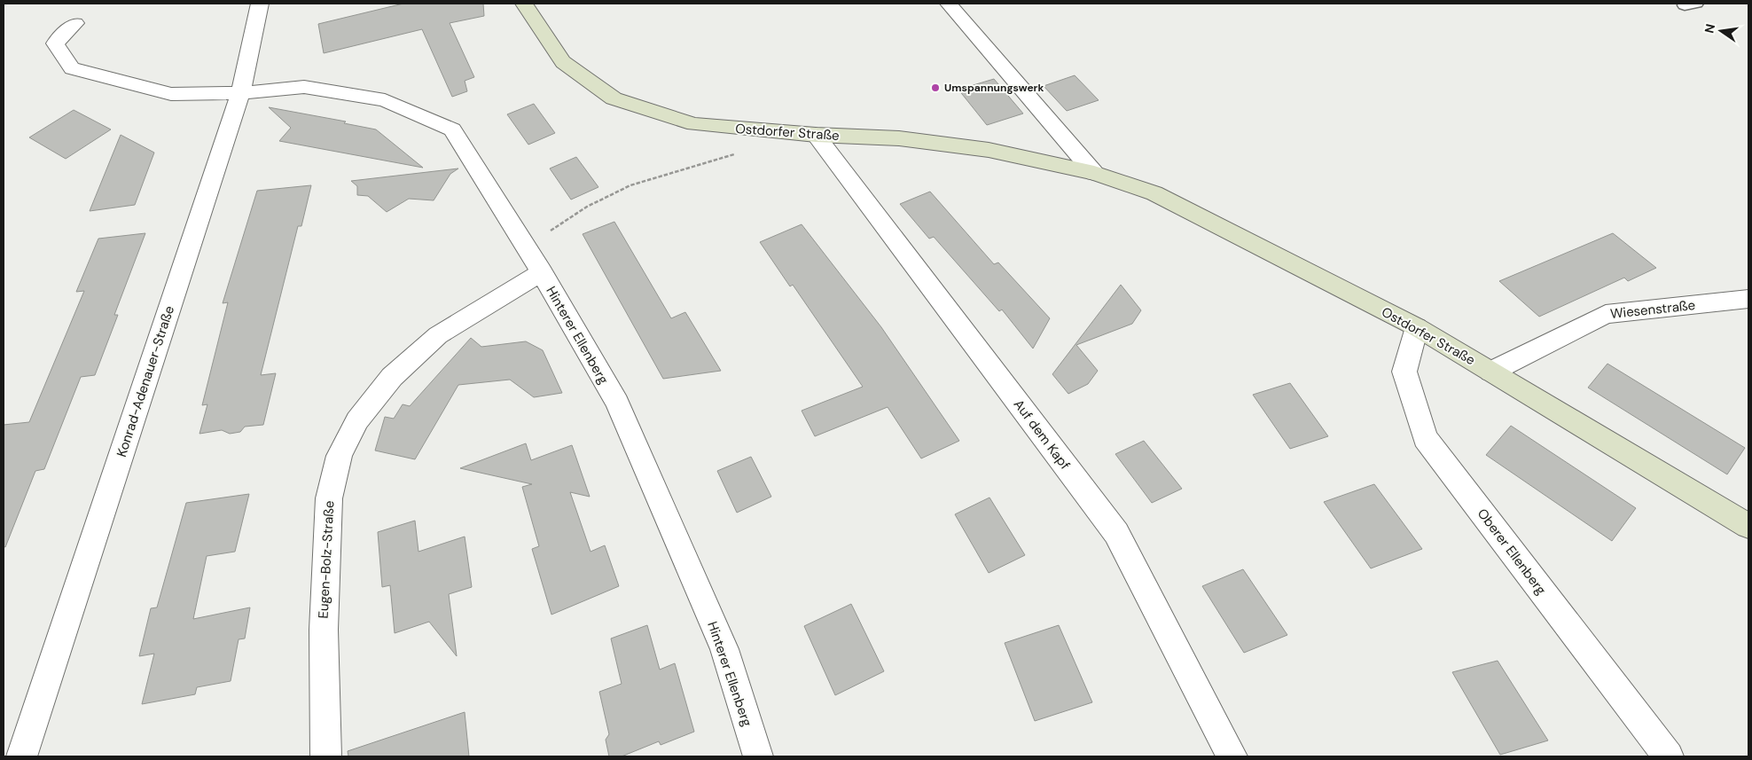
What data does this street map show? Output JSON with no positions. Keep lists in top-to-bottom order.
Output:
{
  "streets": {
    "street": [
      "Ostdorfer Straße",
      "Wiesenstraße",
      "Hinterer Ellenberg",
      "Konrad-Adenauer-Straße",
      "Auf dem Kapf",
      "Oberer Ellenberg",
      "Eugen-Bolz-Straße"
    ]
  },
  "crossings": [
    ["Ostdorfer Straße", "Wiesenstraße"],
    ["Ostdorfer Straße", "Auf dem Kapf"],
    ["Ostdorfer Straße", "Oberer Ellenberg"],
    ["Hinterer Ellenberg", "Konrad-Adenauer-Straße"],
    ["Hinterer Ellenberg", "Eugen-Bolz-Straße"]
  ],
  "places": ["Umspannungswerk"],
  "north": "left"
}
